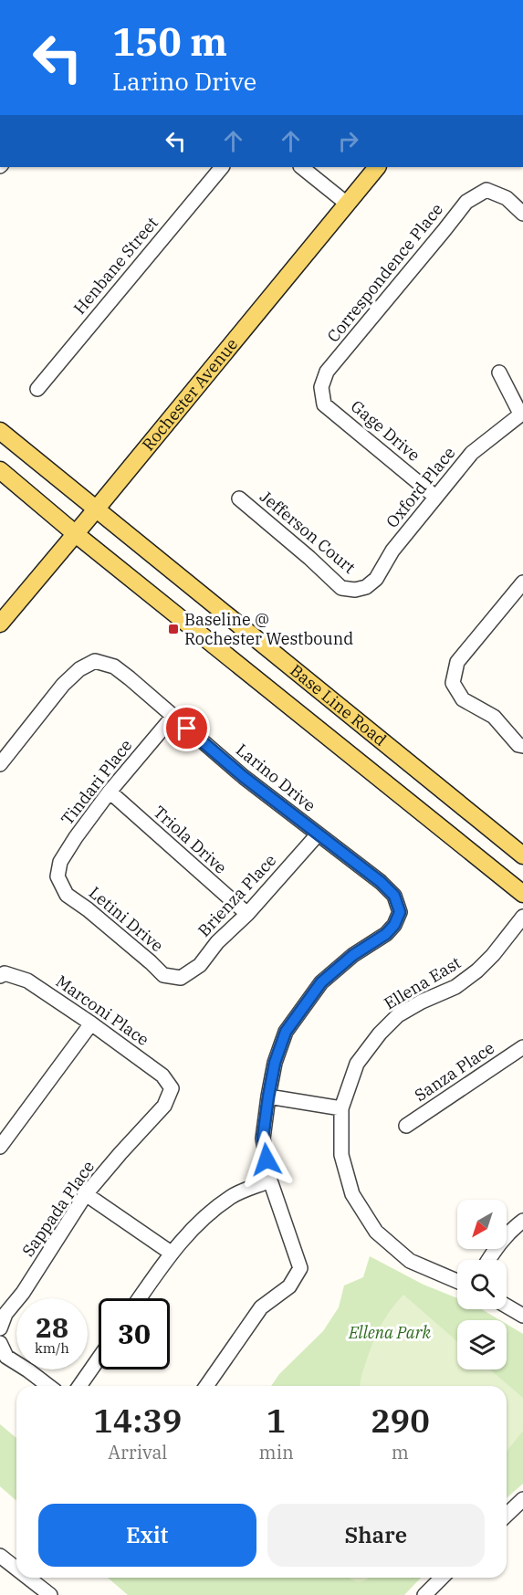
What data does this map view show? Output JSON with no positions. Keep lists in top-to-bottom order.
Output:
{
  "streets": {
    "main road": ["Rochester Avenue", "Base Line Road"],
    "street": [
      "Henbane Street",
      "Correspondence Place",
      "Gage Drive",
      "Oxford Place",
      "Jefferson Court",
      "Larino Drive",
      "Tindari Place",
      "Triola Drive",
      "Brienza Place",
      "Letini Drive",
      "Ellena East",
      "Marconi Place",
      "Sanza Place",
      "Sappada Place"
    ]
  },
  "crossings": [
    ["Correspondence Place", "Gage Drive"],
    ["Rochester Avenue", "Base Line Road"],
    ["Gage Drive", "Oxford Place"],
    ["Oxford Place", "Jefferson Court"],
    ["Larino Drive", "Tindari Place"],
    ["Larino Drive", "Brienza Place"],
    ["Tindari Place", "Triola Drive"],
    ["Tindari Place", "Letini Drive"],
    ["Triola Drive", "Brienza Place"],
    ["Brienza Place", "Letini Drive"],
    ["Marconi Place", "Sappada Place"]
  ],
  "parks": ["Ellena Park"],
  "places": {
    "transit": ["Baseline @ Rochester Westbound"]
  },
  "north": "bottom left",
  "page": {
    "turn": ["150 m", "Larino Drive"],
    "speed": "28 km/h",
    "limit": "30",
    "eta": [
      "14:39",
      "Arrival",
      "1",
      "min",
      "290",
      "m"
    ],
    "buttons": ["Exit", "Share"]
  }
}
